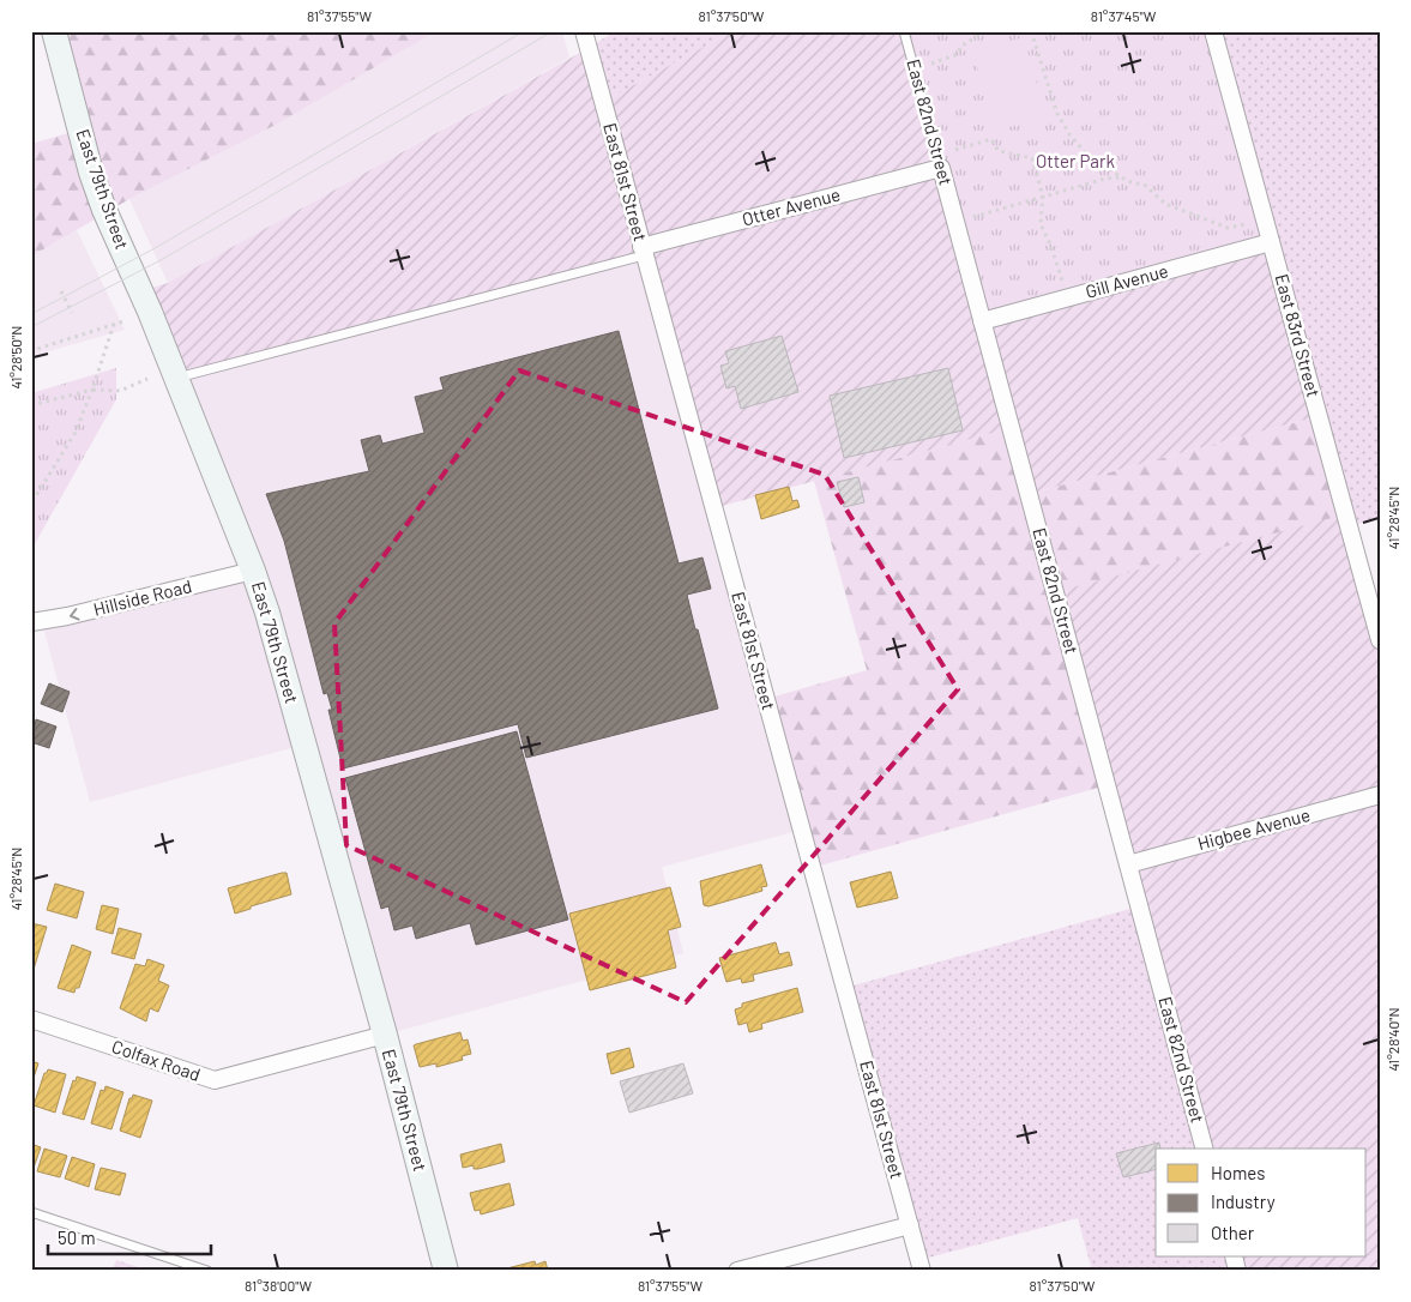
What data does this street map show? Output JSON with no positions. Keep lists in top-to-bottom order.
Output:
{
  "streets": {
    "main road": ["East 79th Street"],
    "street": [
      "East 82nd Street",
      "East 81st Street",
      "Otter Avenue",
      "Gill Avenue",
      "East 83rd Street",
      "Hillside Road",
      "Higbee Avenue",
      "Colfax Road"
    ]
  },
  "crossings": [
    ["East 82nd Street", "Otter Avenue"],
    ["East 82nd Street", "Gill Avenue"],
    ["East 82nd Street", "Higbee Avenue"],
    ["East 81st Street", "Otter Avenue"],
    ["East 79th Street", "Hillside Road"],
    ["East 79th Street", "Colfax Road"],
    ["Gill Avenue", "East 83rd Street"]
  ],
  "one_way": ["Hillside Road"],
  "parks": ["Otter Park"],
  "legend": ["Homes", "Industry", "Other"],
  "scale_bar": "50 m",
  "coordinates": [
    "81°37'55\"W",
    "81°37'50\"W",
    "81°37'45\"W",
    "41°28'50\"N",
    "41°28'45\"N",
    "41°28'40\"N",
    "81°38'00\"W"
  ]
}
